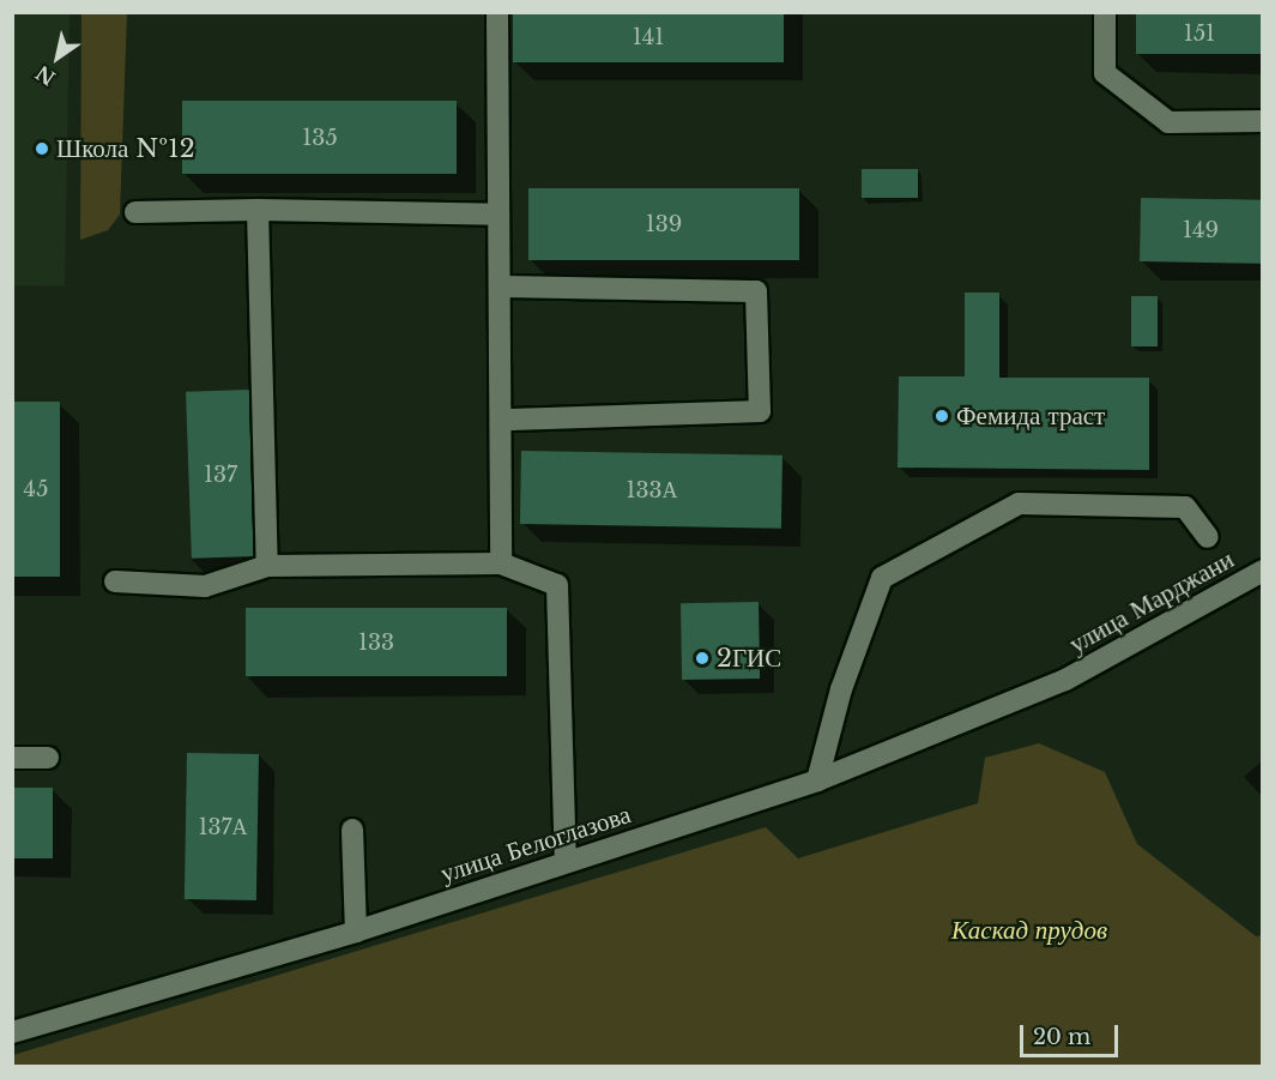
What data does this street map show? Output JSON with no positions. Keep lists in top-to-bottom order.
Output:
{
  "streets": {
    "street": ["улица Марджани", "улица Белоглазова"]
  },
  "crossings": [
    ["улица Марджани", "улица Белоглазова"]
  ],
  "parks": ["Каскад прудов"],
  "places": ["Школа №12", "Фемида траст", "2ГИС"],
  "house_numbers": [
    "151",
    "141",
    "135",
    "139",
    "149",
    "137",
    "45",
    "133А",
    "133",
    "137А"
  ],
  "scale_bar": "20 m",
  "north": "bottom left"
}
